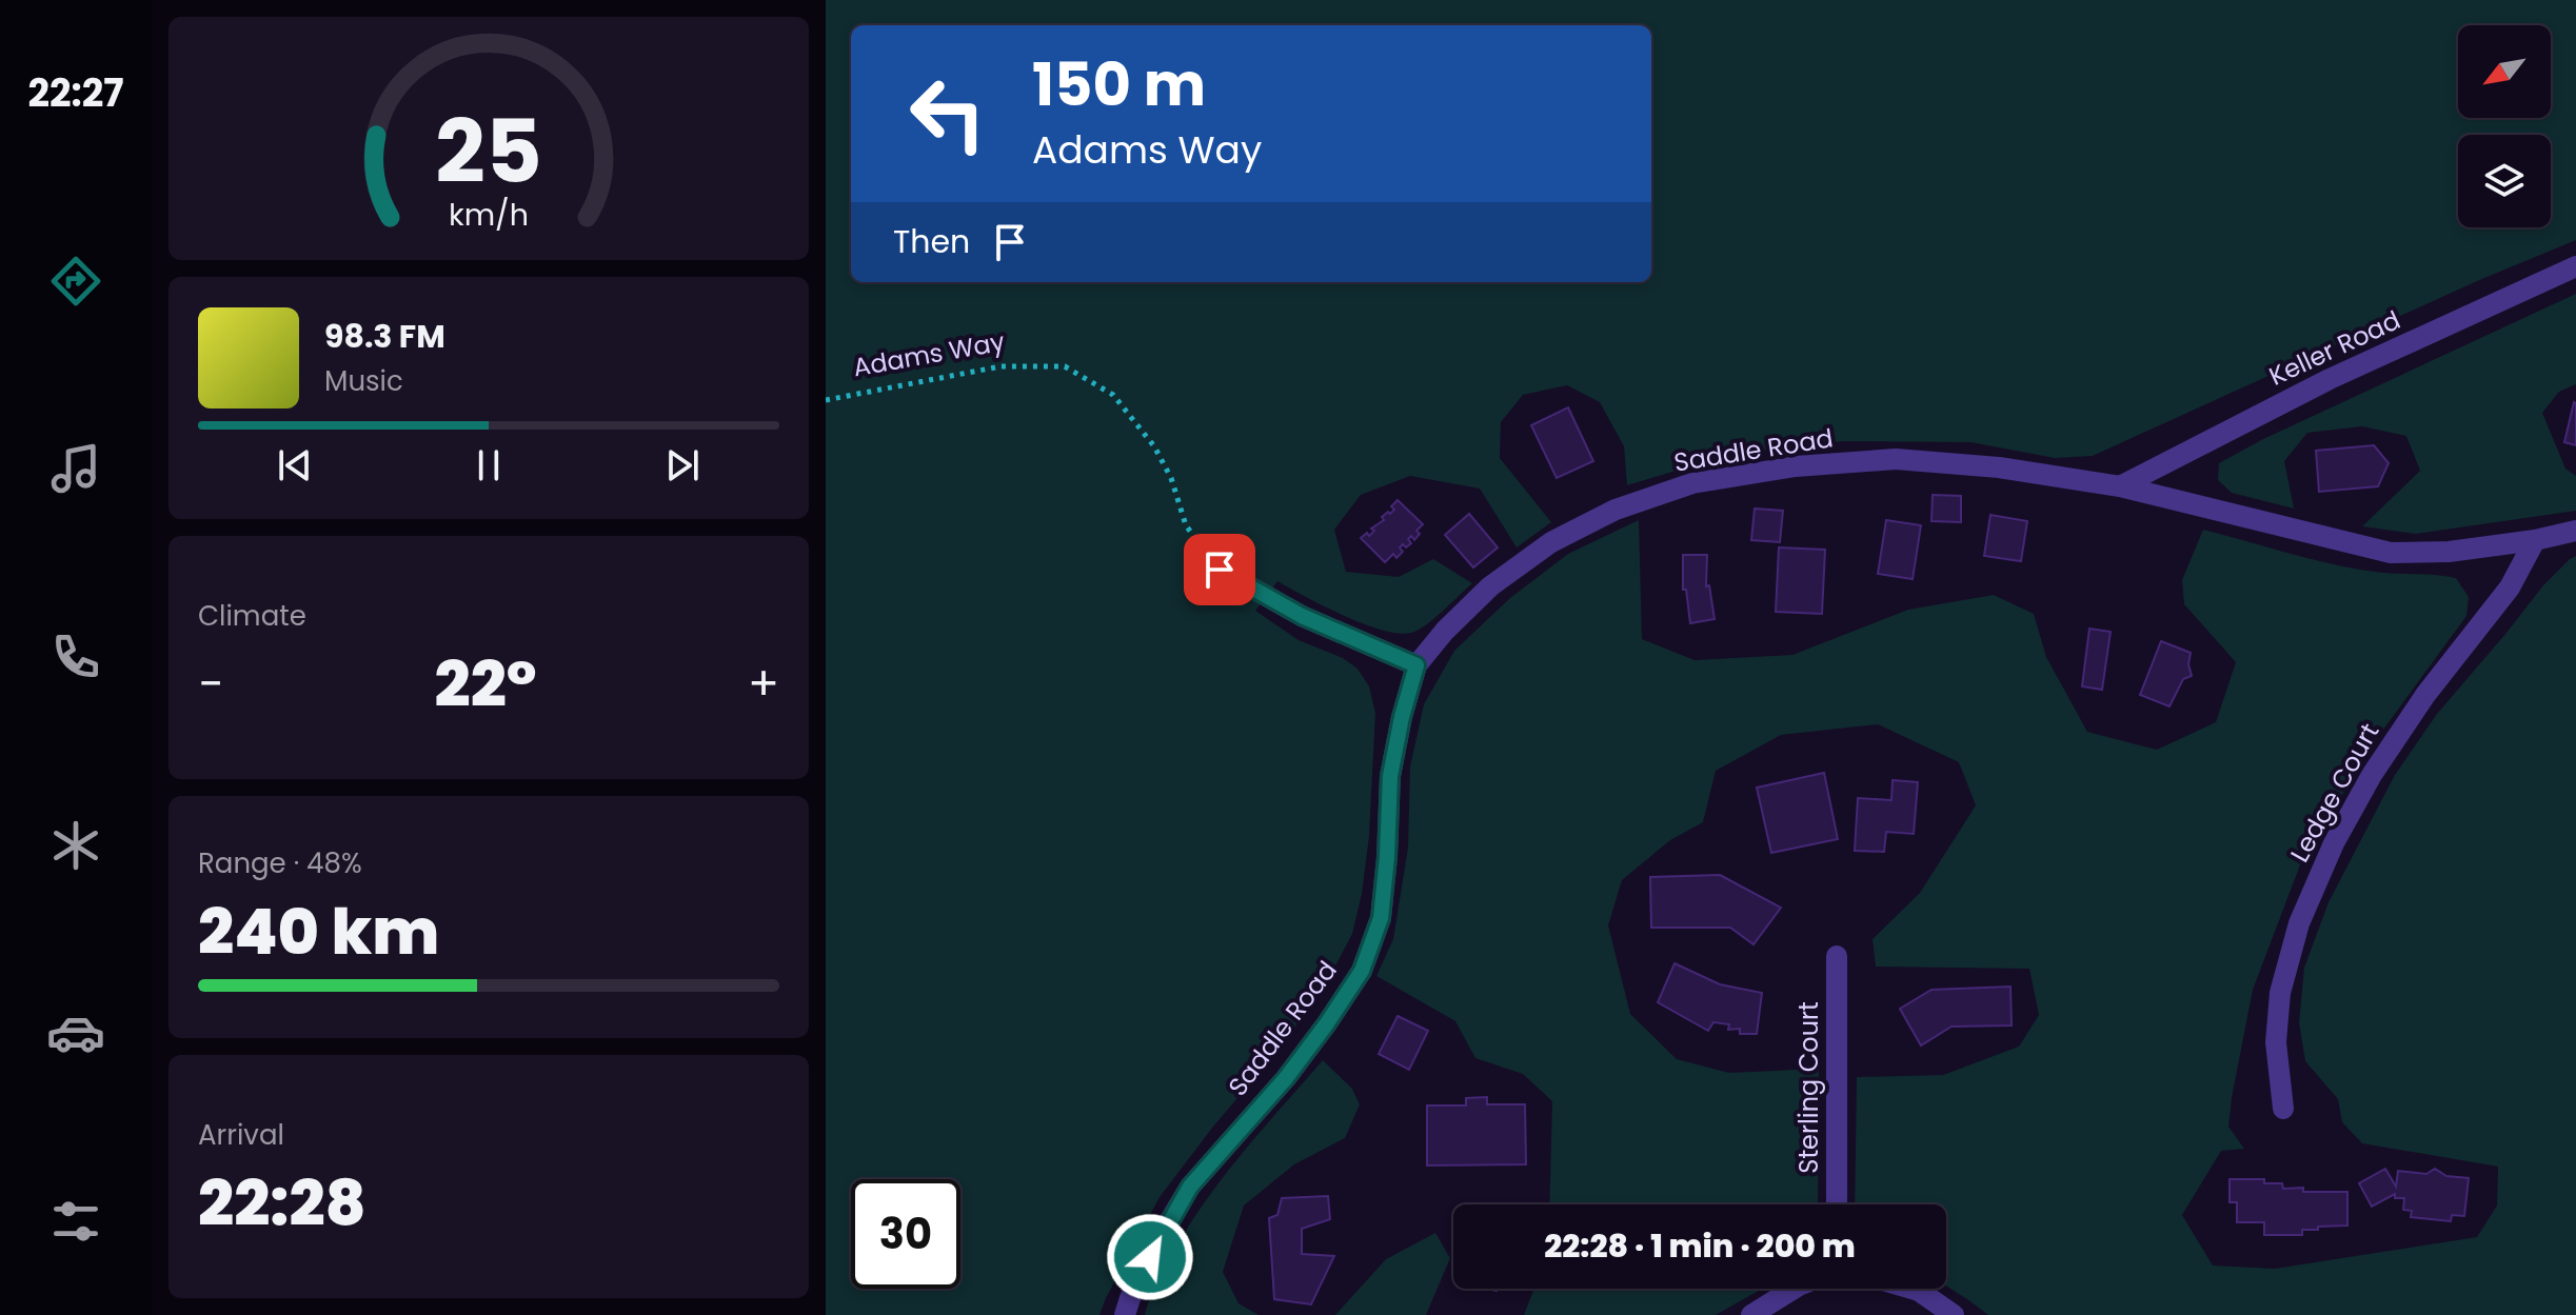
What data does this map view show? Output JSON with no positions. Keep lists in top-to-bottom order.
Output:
{
  "streets": {
    "street": [
      "Keller Road",
      "Saddle Road",
      "Ledge Court",
      "Sterling Court"
    ],
    "path": ["Adams Way"]
  },
  "crossings": [
    ["Keller Road", "Saddle Road"],
    ["Saddle Road", "Ledge Court"]
  ],
  "north": "bottom left",
  "page": {
    "tabs": "22:27",
    "turn": ["150 m", "Adams Way"],
    "then": "Then",
    "song": ["98.3 FM", "Music"],
    "tile": [
      "Climate",
      ["Range · 48%", "240 km"],
      ["Arrival", "22:28"]
    ],
    "heat": ["−", "22°", "+"],
    "limit": "30",
    "trip": "22:28 · 1 min · 200 m",
    "gauge": ["25", "km/h"]
  }
}
